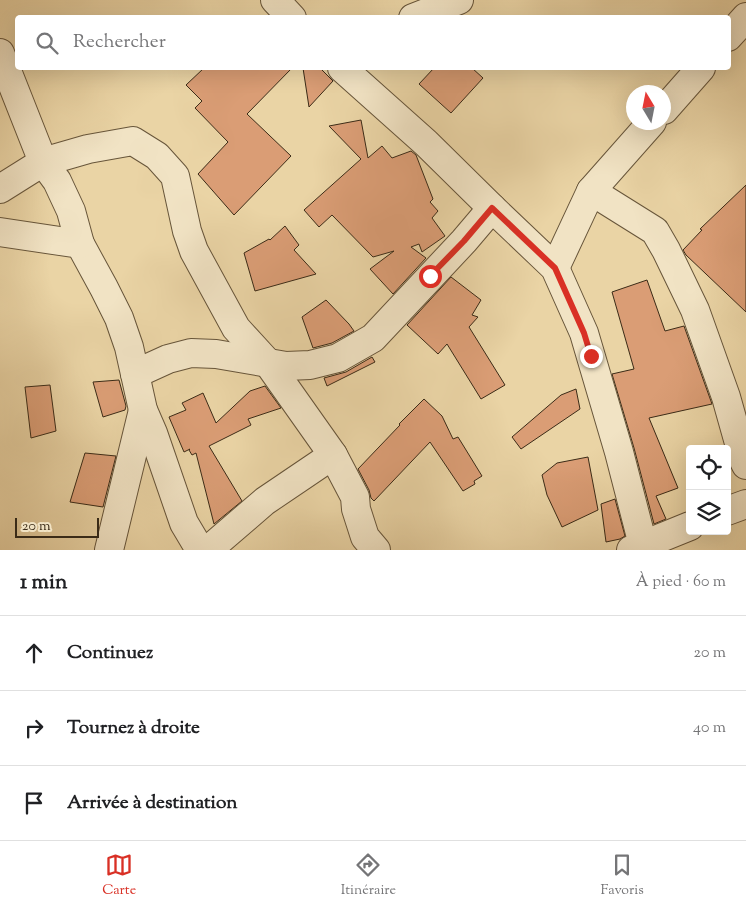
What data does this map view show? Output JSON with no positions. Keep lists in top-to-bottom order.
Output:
{
  "scale_bar": "20 m",
  "north": "top",
  "page": {
    "search": "Rechercher",
    "scale": "20 m",
    "heading": ["1 min", "À pied · 60 m"],
    "list": [
      ["Continuez", "20 m"],
      ["Tournez à droite", "40 m"],
      "Arrivée à destination"
    ],
    "nav": ["Carte", "Itinéraire", "Favoris"]
  }
}
